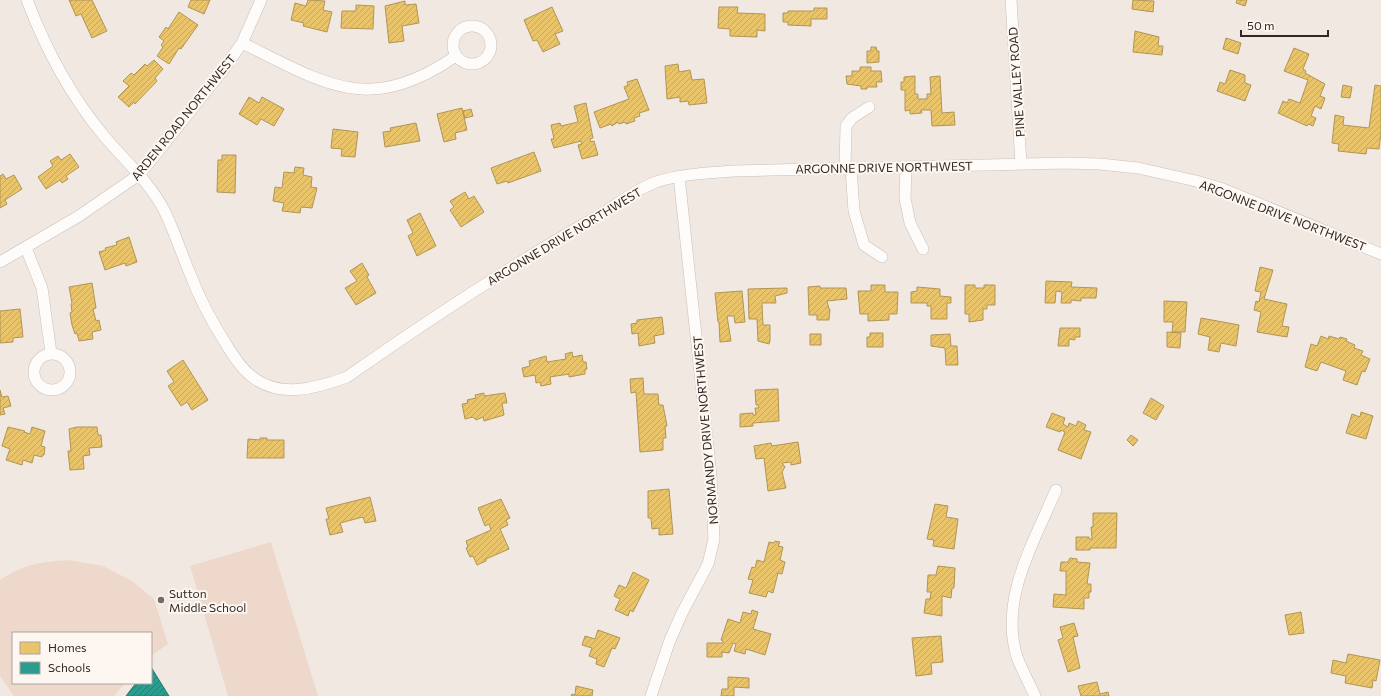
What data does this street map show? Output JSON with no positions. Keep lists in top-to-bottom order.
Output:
{
  "streets": {
    "street": [
      "PINE VALLEY ROAD",
      "ARDEN ROAD NORTHWEST",
      "ARGONNE DRIVE NORTHWEST",
      "NORMANDY DRIVE NORTHWEST"
    ]
  },
  "crossings": [
    ["PINE VALLEY ROAD", "ARGONNE DRIVE NORTHWEST"],
    ["ARDEN ROAD NORTHWEST", "ARGONNE DRIVE NORTHWEST"],
    ["ARGONNE DRIVE NORTHWEST", "NORMANDY DRIVE NORTHWEST"]
  ],
  "places": ["Sutton Middle School"],
  "legend": ["Homes", "Schools"],
  "scale_bar": "50 m"
}
